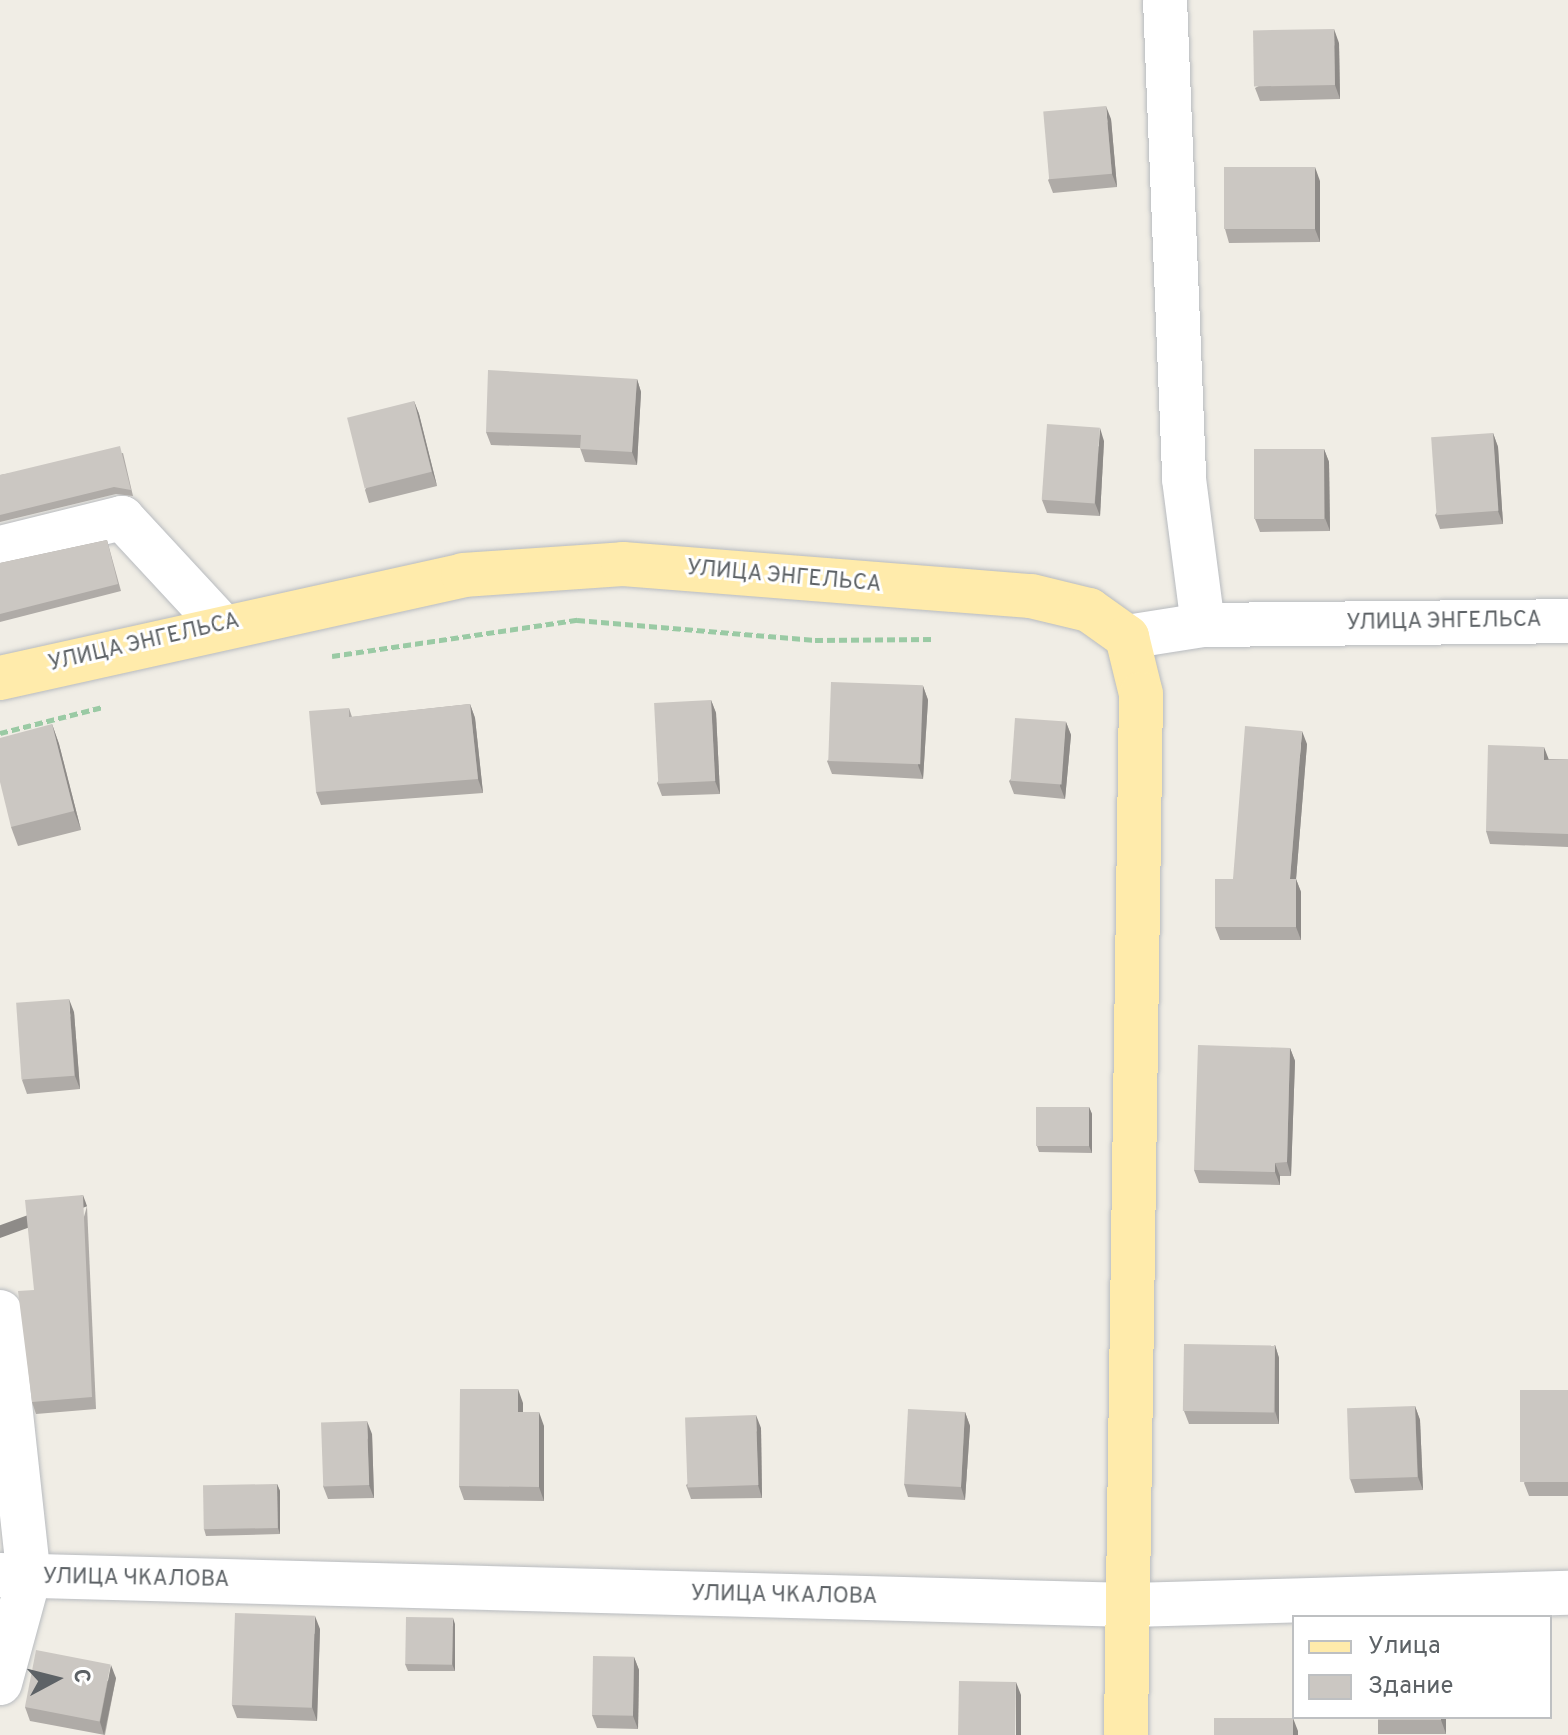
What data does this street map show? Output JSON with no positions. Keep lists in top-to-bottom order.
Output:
{
  "streets": {
    "main road": ["УЛИЦА ЭНГЕЛЬСА"],
    "street": ["УЛИЦА ЧКАЛОВА"]
  },
  "legend": ["Улица", "Здание"],
  "north": "right"
}
